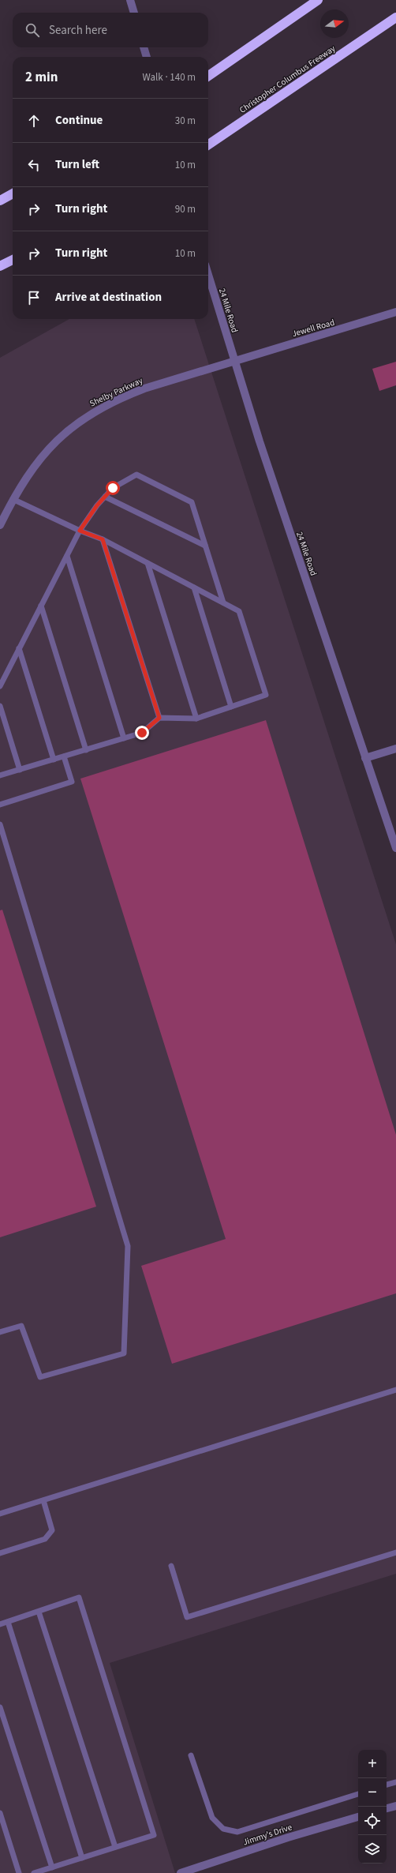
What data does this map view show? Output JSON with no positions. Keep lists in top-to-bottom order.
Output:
{
  "streets": {
    "highway": ["Christopher Columbus Freeway"],
    "street": [
      "24 Mile Road",
      "Jewell Road",
      "Shelby Parkway",
      "Jimmy's Drive"
    ]
  },
  "crossings": [
    ["24 Mile Road", "Jewell Road"],
    ["24 Mile Road", "Shelby Parkway"],
    ["Jewell Road", "Shelby Parkway"]
  ],
  "north": "right",
  "page": {
    "search": "Search here",
    "heading": ["2 min", "Walk · 140 m"],
    "list": [
      ["Continue", "30 m"],
      ["Turn left", "10 m"],
      ["Turn right", "90 m"],
      ["Turn right", "10 m"],
      "Arrive at destination"
    ],
    "map_buttons": ["+", "−"]
  }
}
